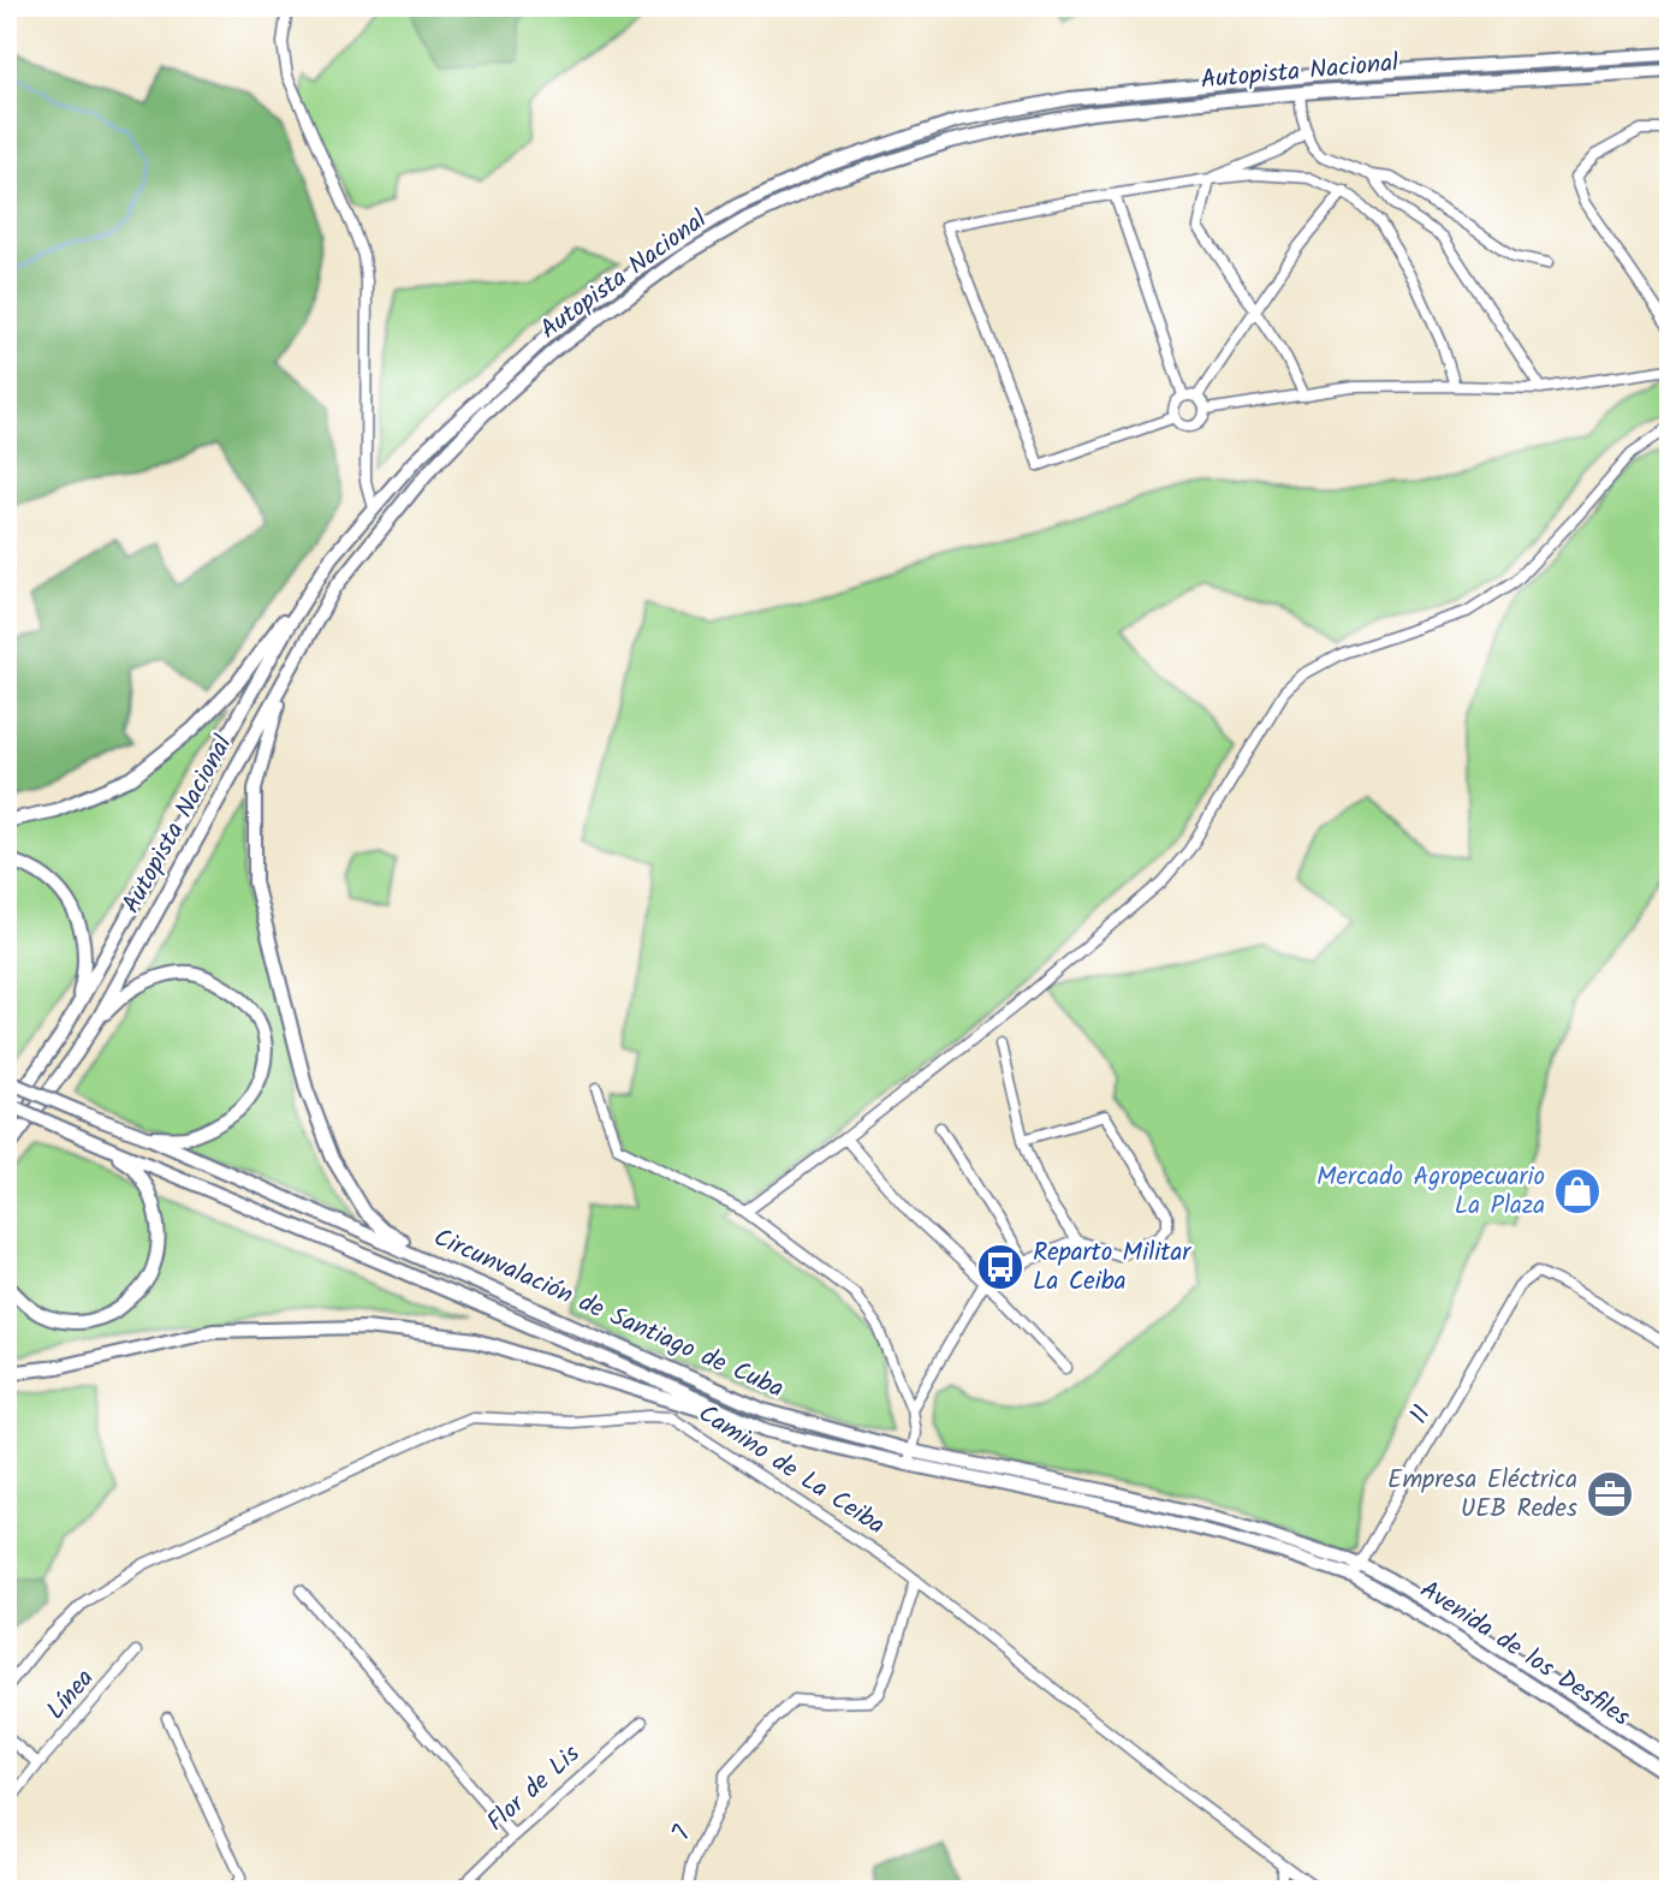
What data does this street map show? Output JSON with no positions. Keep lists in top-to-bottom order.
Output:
{
  "streets": {
    "highway": ["Autopista Nacional", "Circunvalación de Santiago de Cuba", "Avenida de los Desfiles"],
    "street": [
      "11",
      "Camino de La Ceiba",
      "Línea",
      "Flor de Lis",
      "7"
    ]
  },
  "crossings": [
    ["Circunvalación de Santiago de Cuba", "11"],
    ["Circunvalación de Santiago de Cuba", "Avenida de los Desfiles"],
    ["11", "Avenida de los Desfiles"],
    ["Camino de La Ceiba", "7"]
  ],
  "places": {
    "shop": ["Mercado Agropecuario La Plaza"],
    "bus stop": ["Reparto Militar La Ceiba"],
    "office": ["Empresa Eléctrica UEB Redes"]
  }
}
